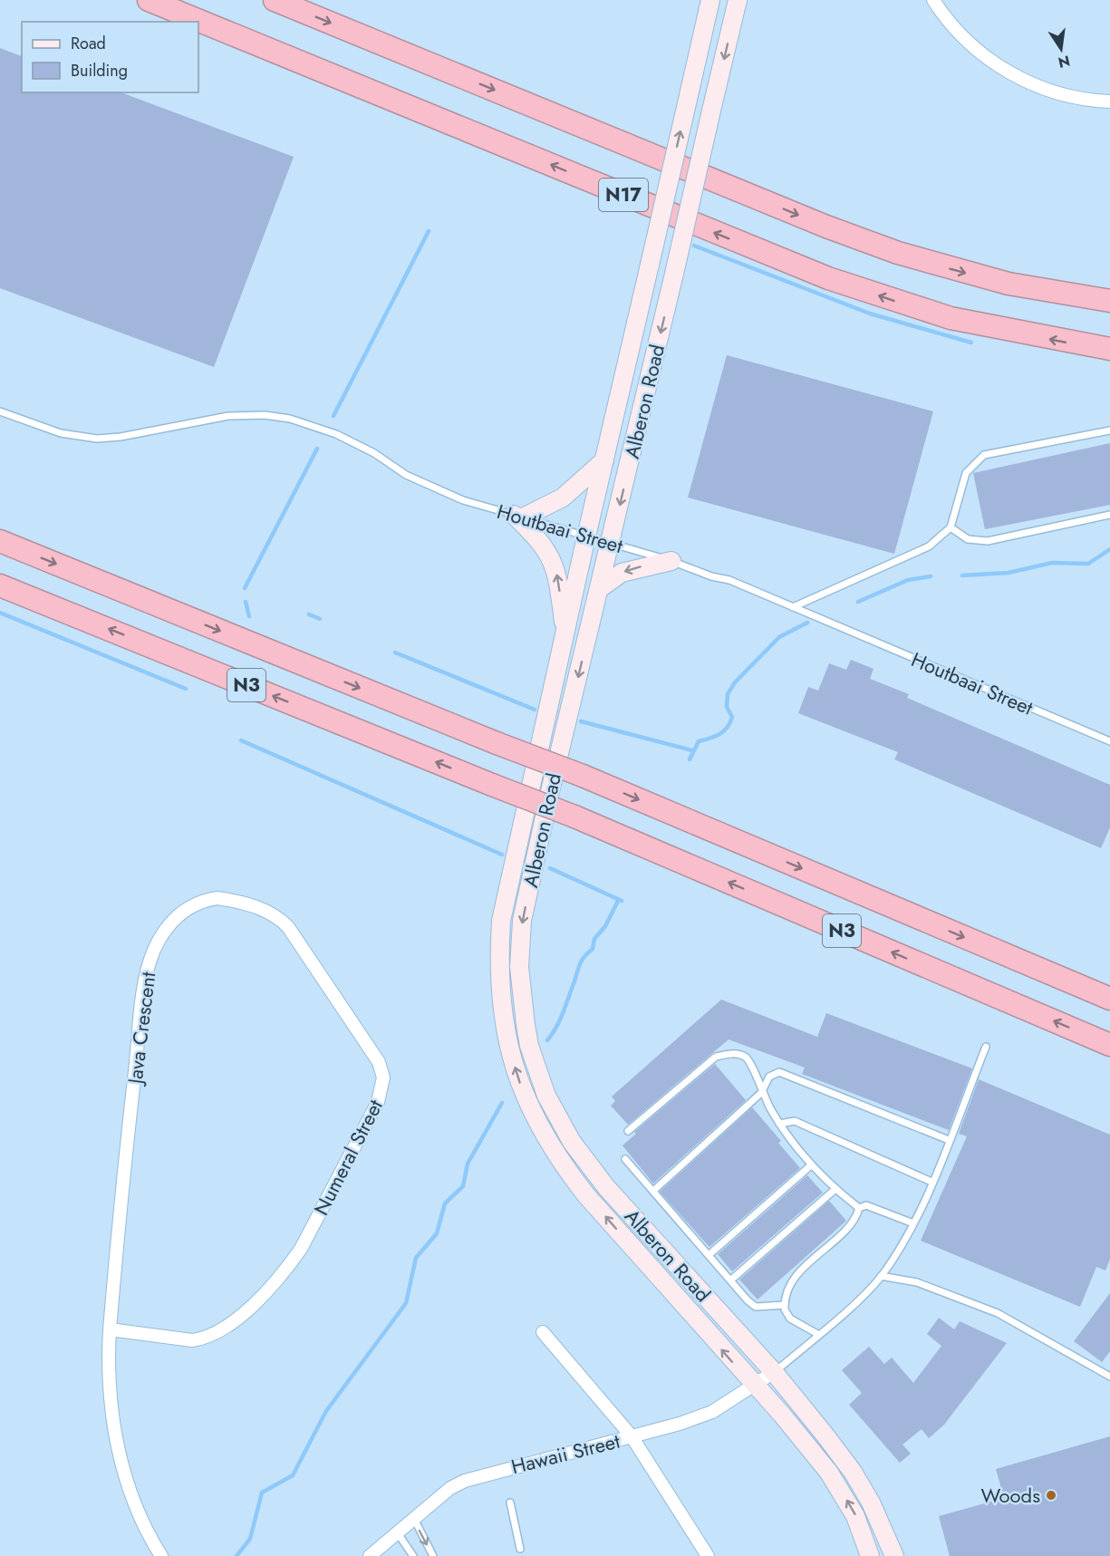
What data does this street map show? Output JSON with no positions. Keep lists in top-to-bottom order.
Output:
{
  "streets": {
    "highway": ["N17", "N3"],
    "main road": ["Alberon Road"],
    "street": ["Java Crescent", "Numeral Street", "Hawaii Street"],
    "lane": ["Houtbaai Street"]
  },
  "crossings": [
    ["Alberon Road", "Houtbaai Street"],
    ["Alberon Road", "Hawaii Street"],
    ["Java Crescent", "Numeral Street"]
  ],
  "places": ["Woods"],
  "legend": ["Road", "Building"],
  "north": "bottom"
}
